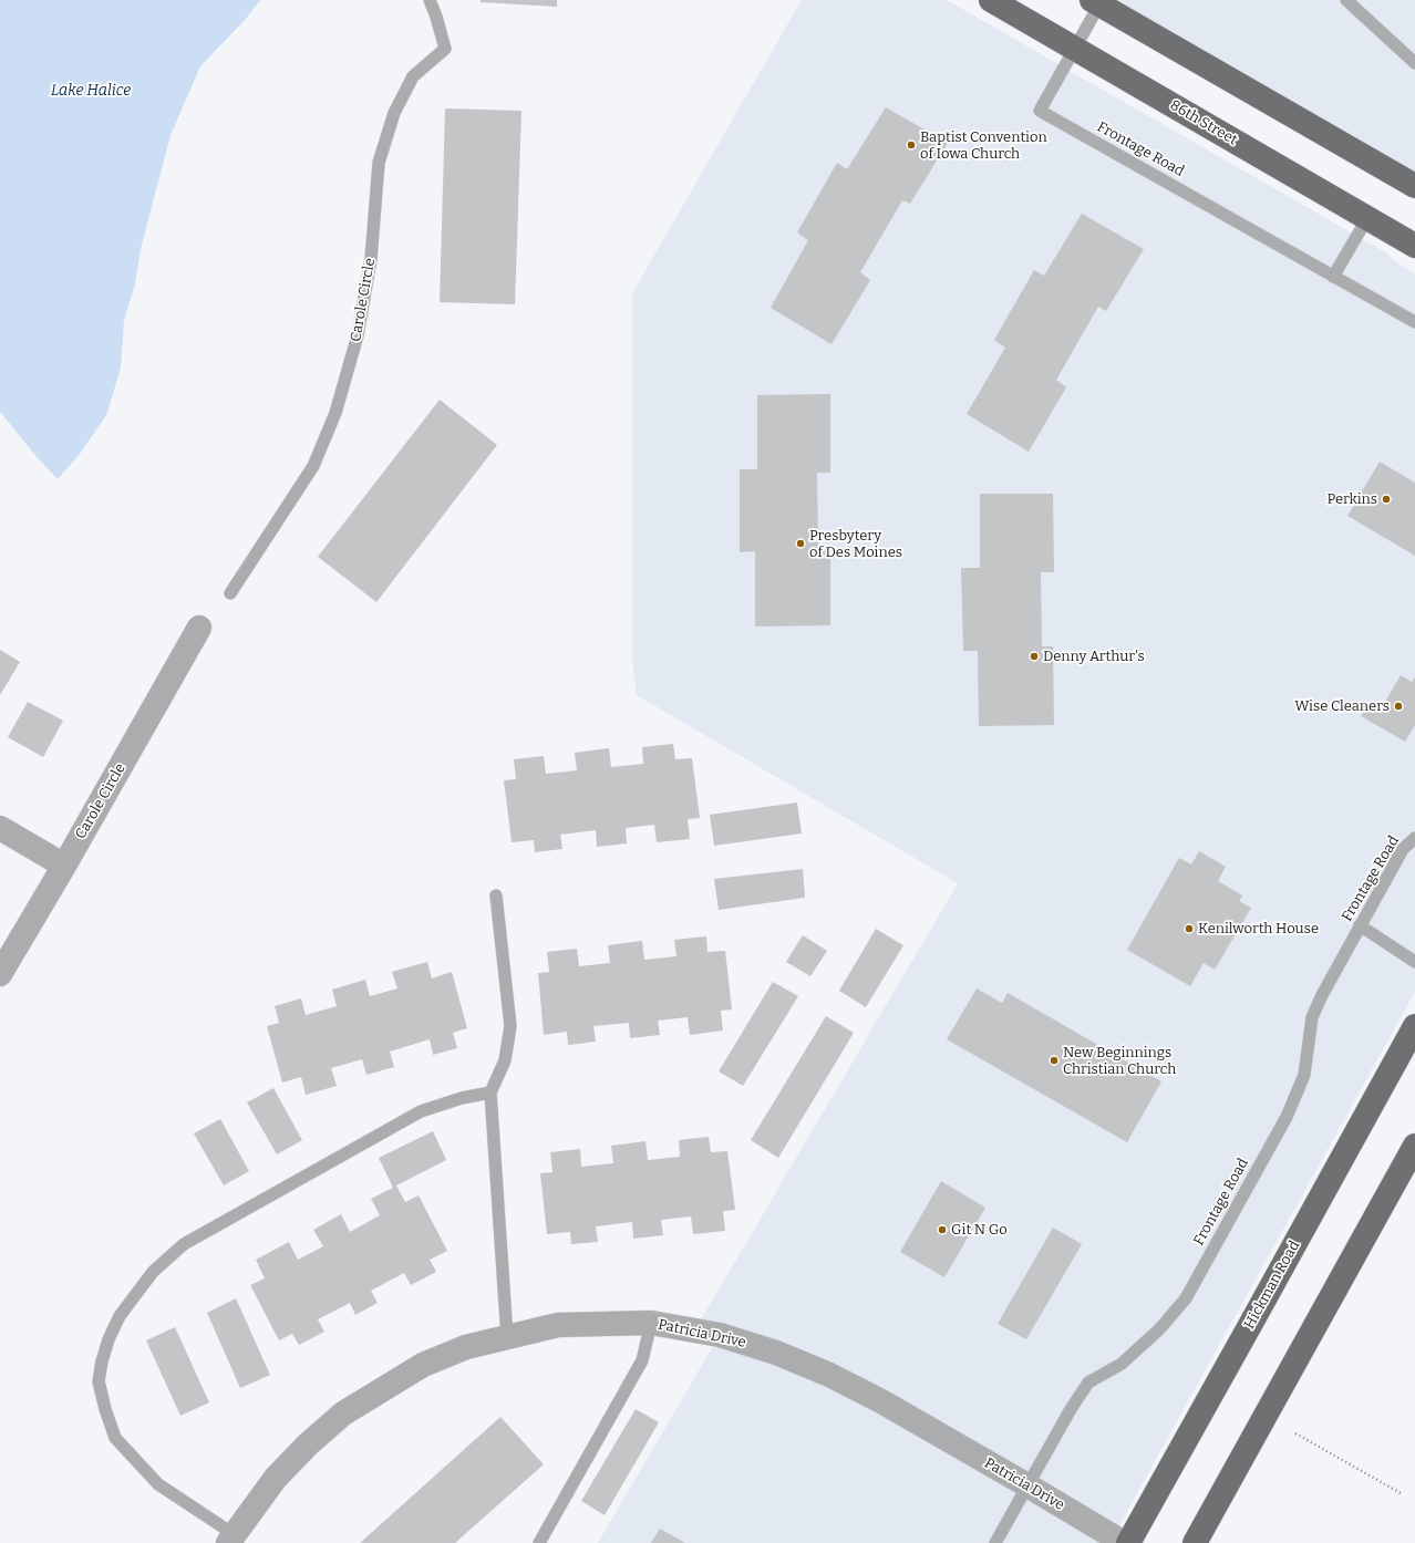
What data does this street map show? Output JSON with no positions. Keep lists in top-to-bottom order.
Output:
{
  "streets": {
    "main road": ["86th Street", "Hickman Road"],
    "street": ["Carole Circle", "Patricia Drive"],
    "lane": ["Frontage Road"]
  },
  "crossings": [
    ["86th Street", "Frontage Road"],
    ["Frontage Road", "Patricia Drive"]
  ],
  "water": ["Lake Halice"],
  "places": [
    "Baptist Convention of Iowa Church",
    "Perkins",
    "Presbytery of Des Moines",
    "Denny Arthur's",
    "Wise Cleaners",
    "Kenilworth House",
    "New Beginnings Christian Church",
    "Git N Go"
  ]
}
